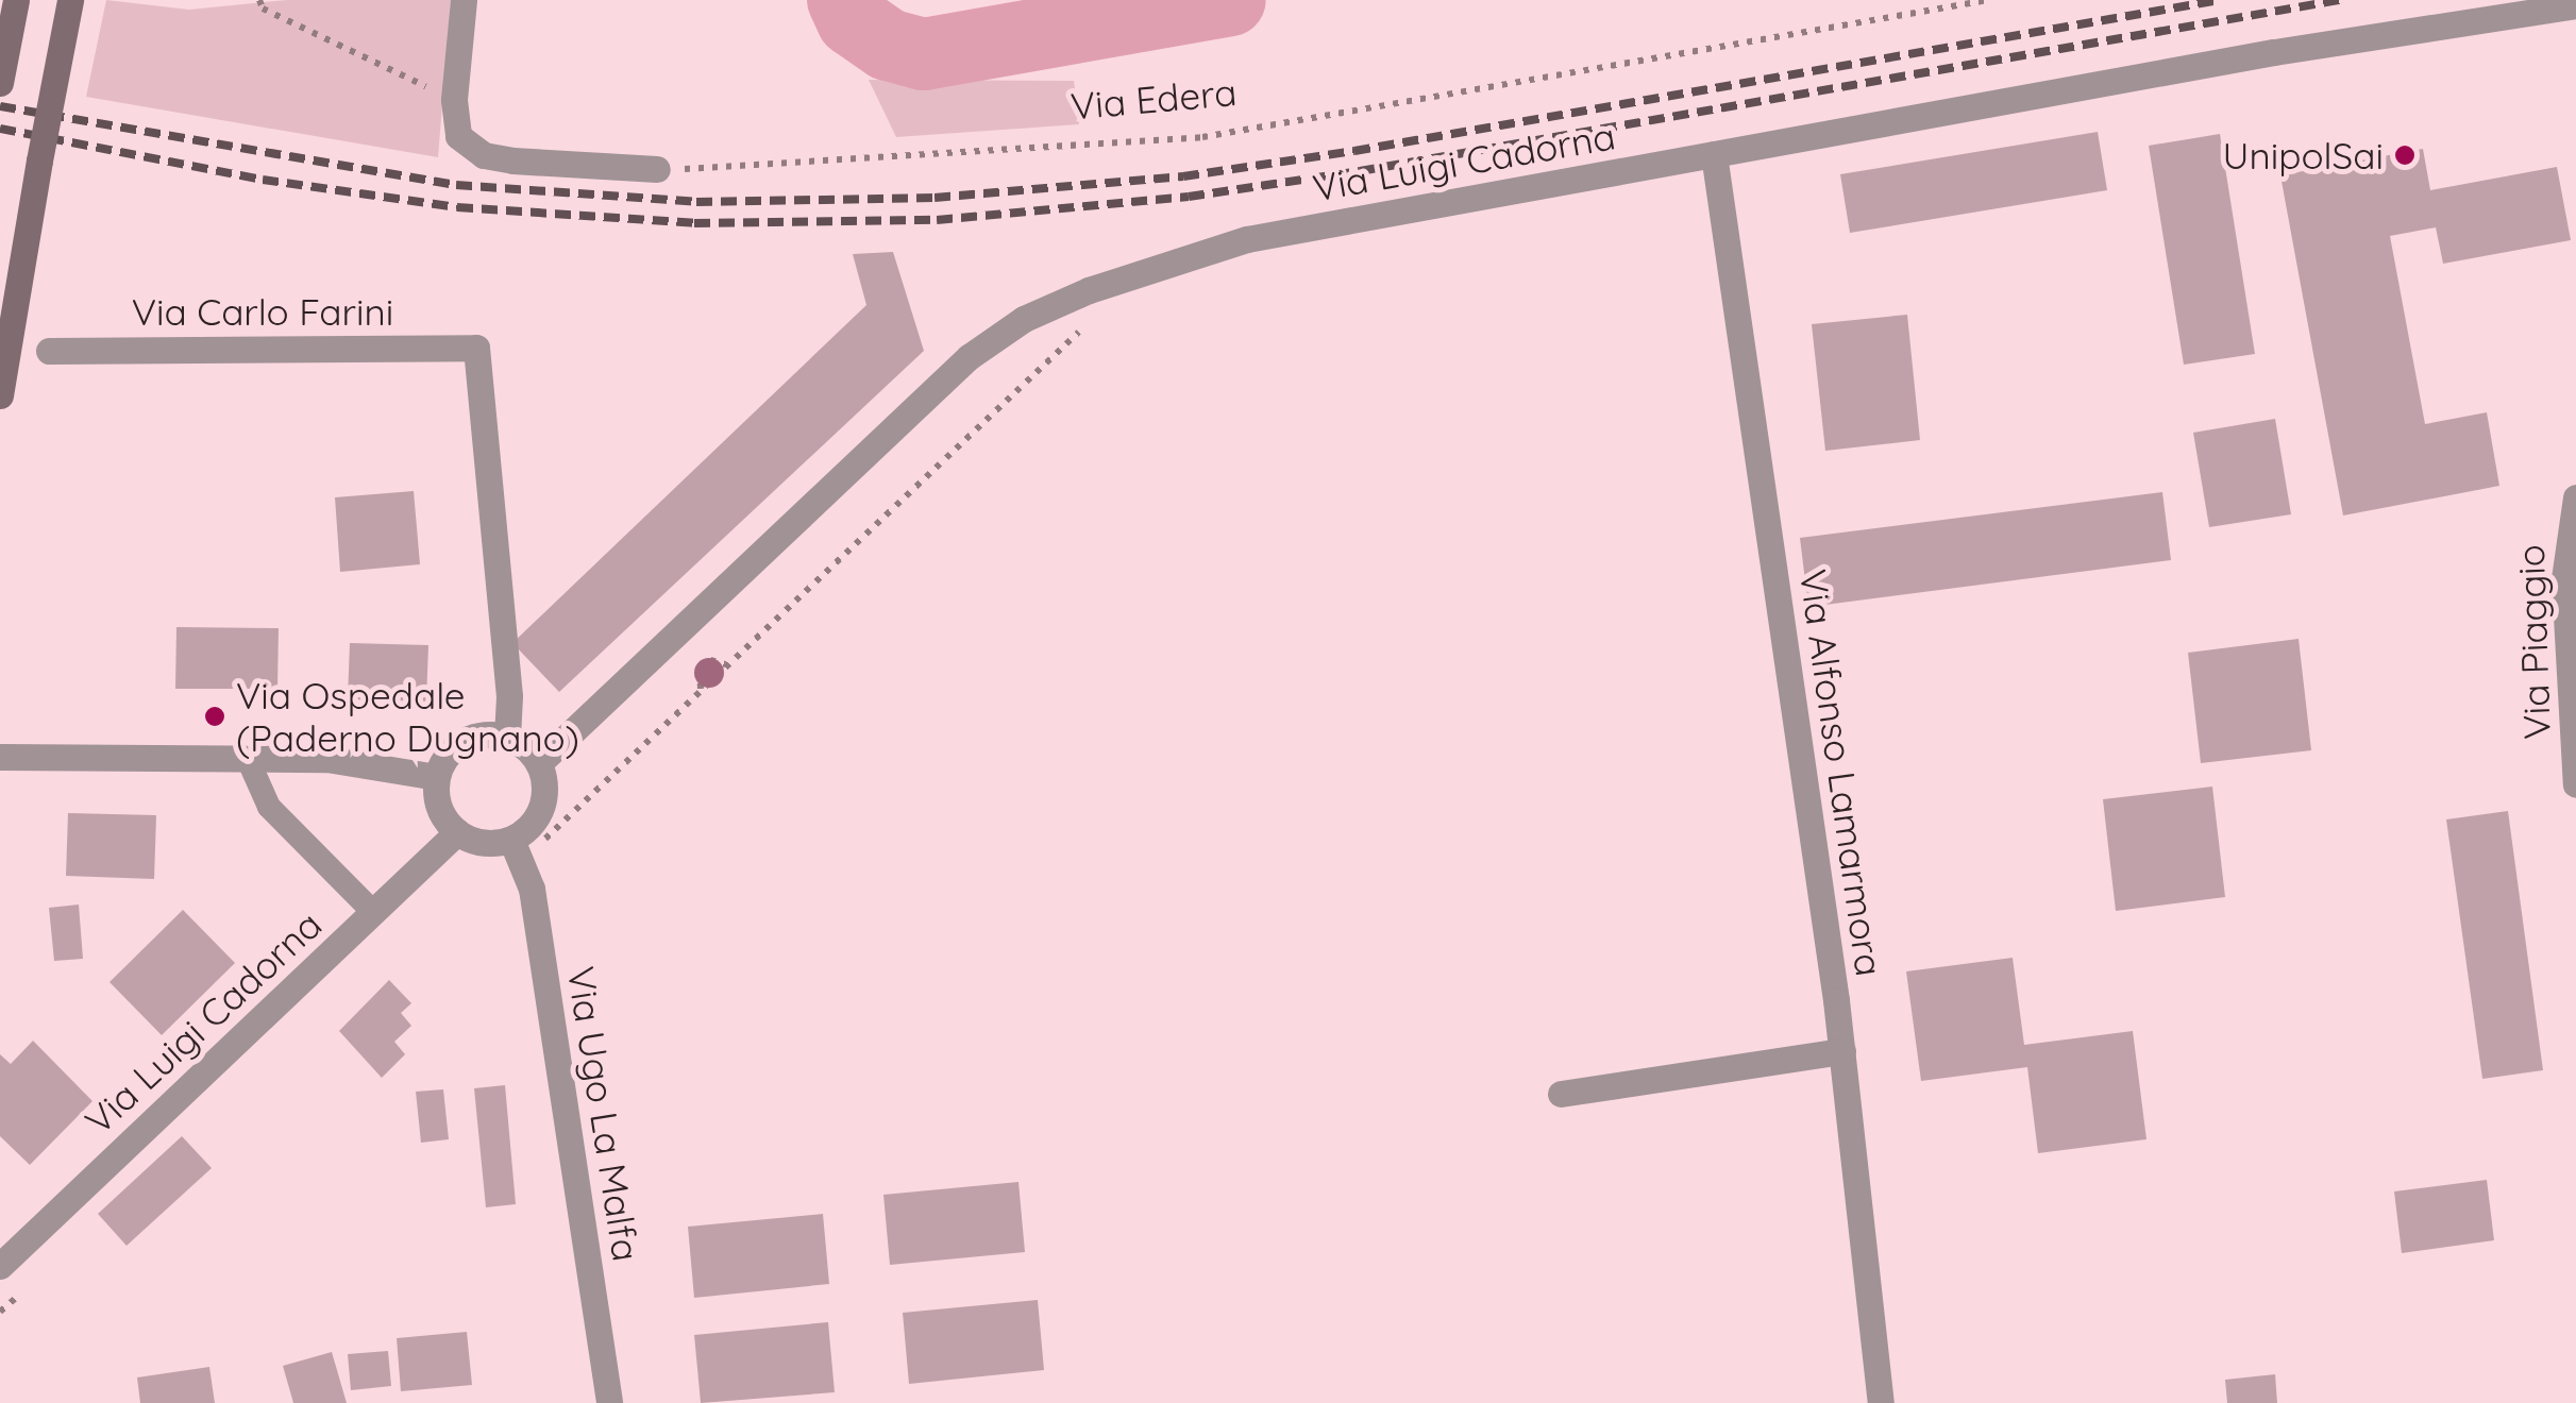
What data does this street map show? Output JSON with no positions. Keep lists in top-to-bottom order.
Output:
{
  "streets": {
    "street": [
      "Via Luigi Cadorna",
      "Via Carlo Farini",
      "Via Piaggio",
      "Via Alfonso Lamarmora",
      "Via Ugo La Malfa"
    ],
    "path": ["Via Edera"]
  },
  "crossings": [
    ["Via Luigi Cadorna", "Via Carlo Farini"],
    ["Via Luigi Cadorna", "Via Alfonso Lamarmora"],
    ["Via Luigi Cadorna", "Via Ugo La Malfa"],
    ["Via Carlo Farini", "Via Ugo La Malfa"]
  ],
  "places": ["UnipolSai", "Via Ospedale (Paderno Dugnano)"]
}
